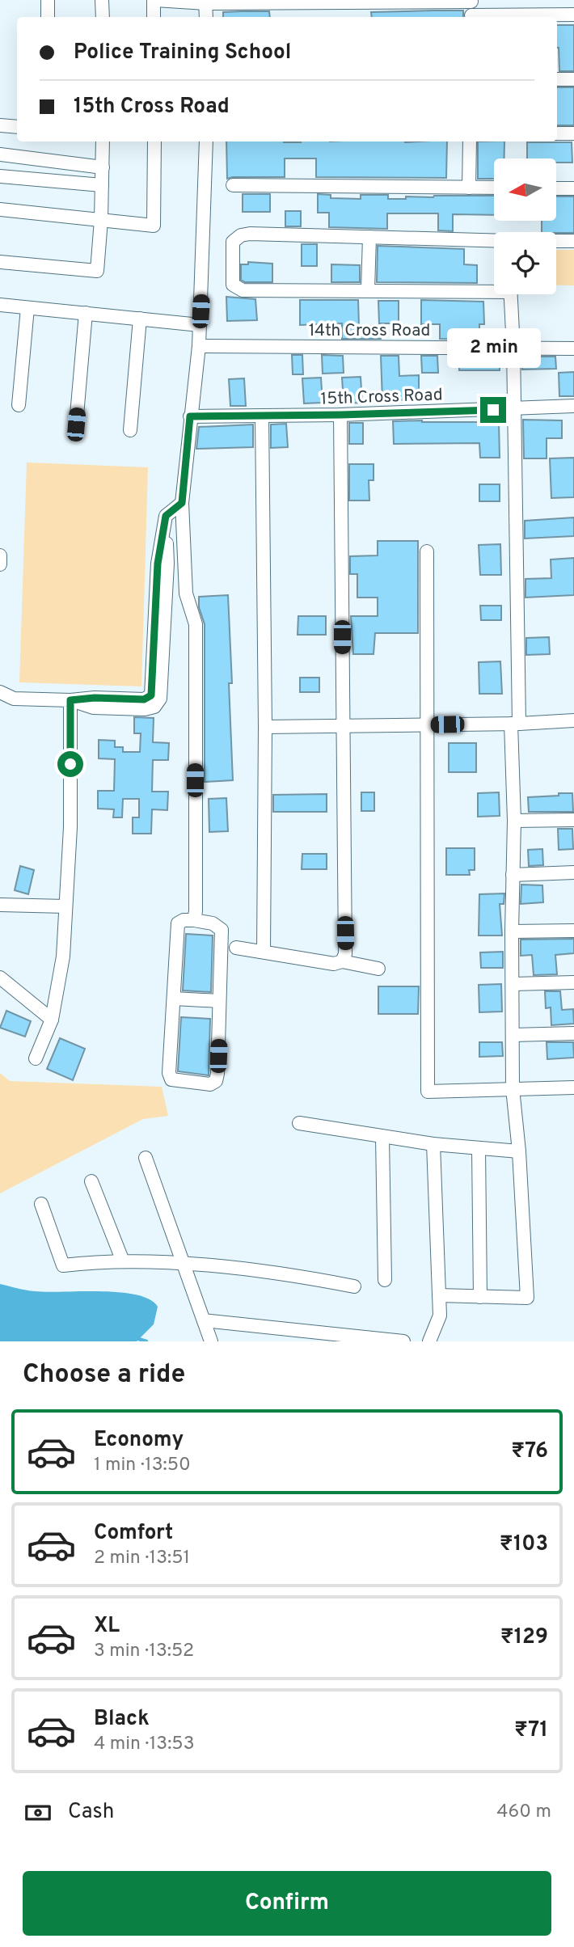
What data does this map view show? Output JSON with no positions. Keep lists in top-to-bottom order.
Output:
{
  "streets": {
    "street": ["14th Cross Road", "15th Cross Road"]
  },
  "north": "left",
  "page": {
    "banner": ["Police Training School", "15th Cross Road"],
    "bubble": "2 min",
    "heading": "Choose a ride",
    "list": [
      {
        "name": "Economy",
        "note": "1 min · 13:50",
        "value": "₹76"
      },
      {
        "name": "Comfort",
        "note": "2 min · 13:51",
        "value": "₹103"
      },
      {
        "name": "XL",
        "note": "3 min · 13:52",
        "value": "₹129"
      },
      {
        "name": "Black",
        "note": "4 min · 13:53",
        "value": "₹71"
      }
    ],
    "pay": ["Cash", "460 m"],
    "buttons": "Confirm"
  }
}
